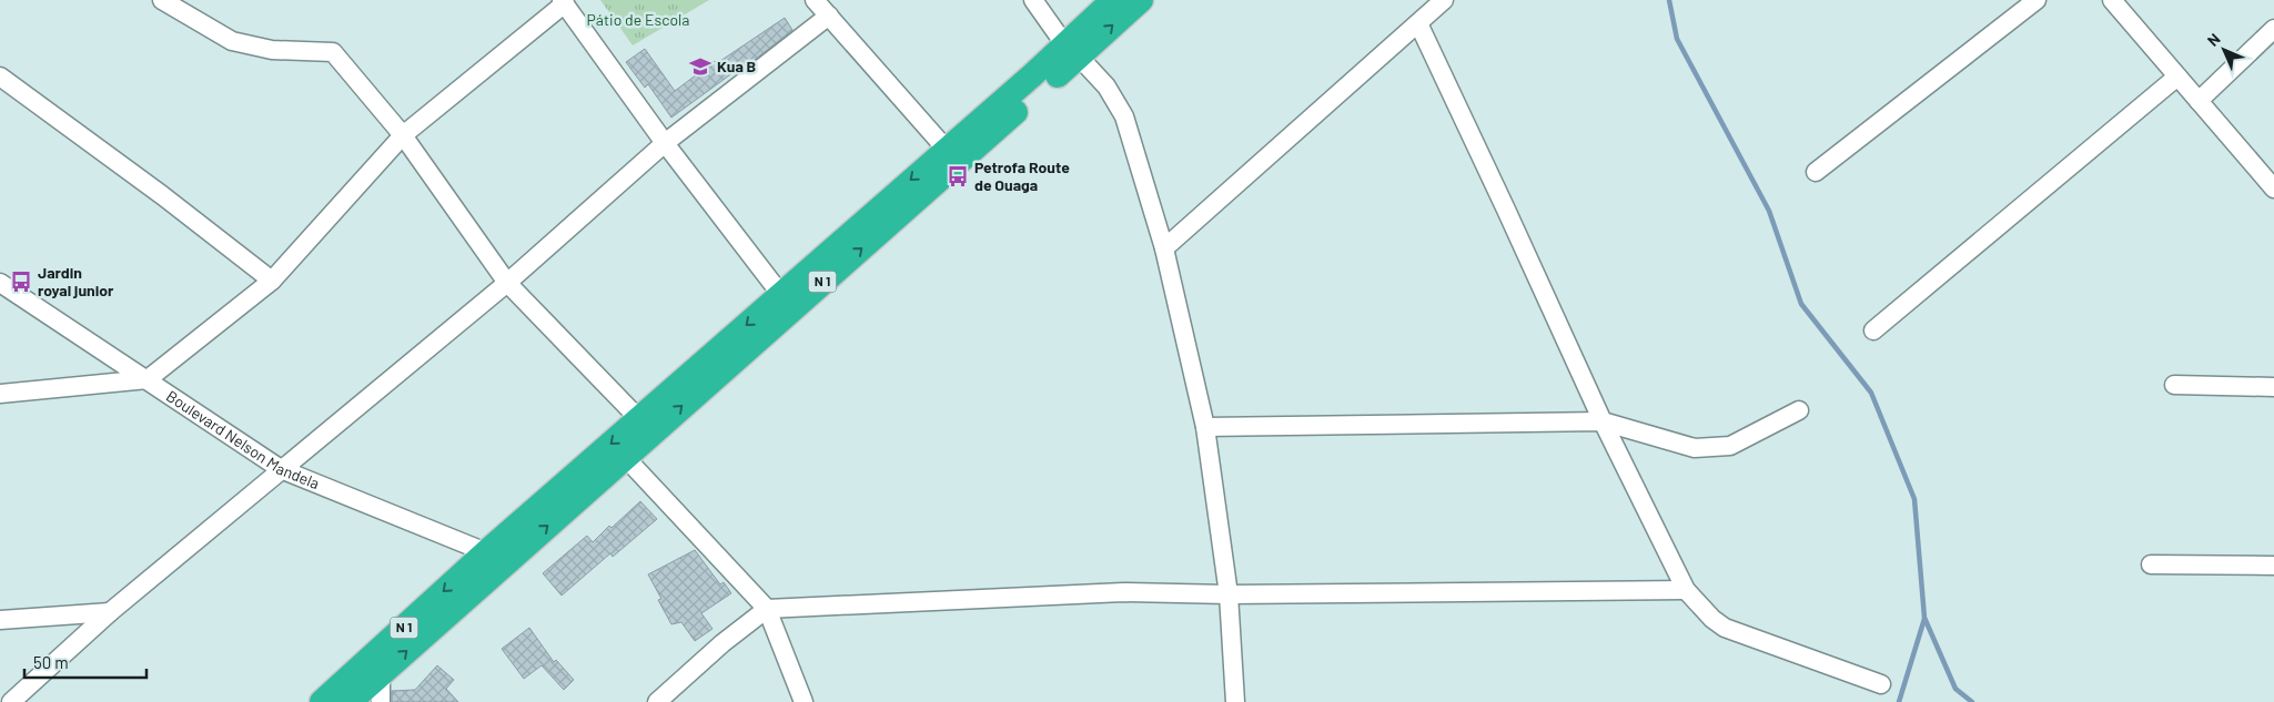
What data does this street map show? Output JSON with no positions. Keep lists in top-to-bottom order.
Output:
{
  "streets": {
    "highway": ["N 1"],
    "street": ["Boulevard Nelson Mandela"]
  },
  "crossings": [
    ["N 1", "Boulevard Nelson Mandela"]
  ],
  "parks": ["Pátio de Escola"],
  "places": {
    "school or university": ["Kua B"],
    "bus stop": ["Petrofa Route de Ouaga", "Jardin royal junior"]
  },
  "scale_bar": "50 m",
  "north": "top left"
}
